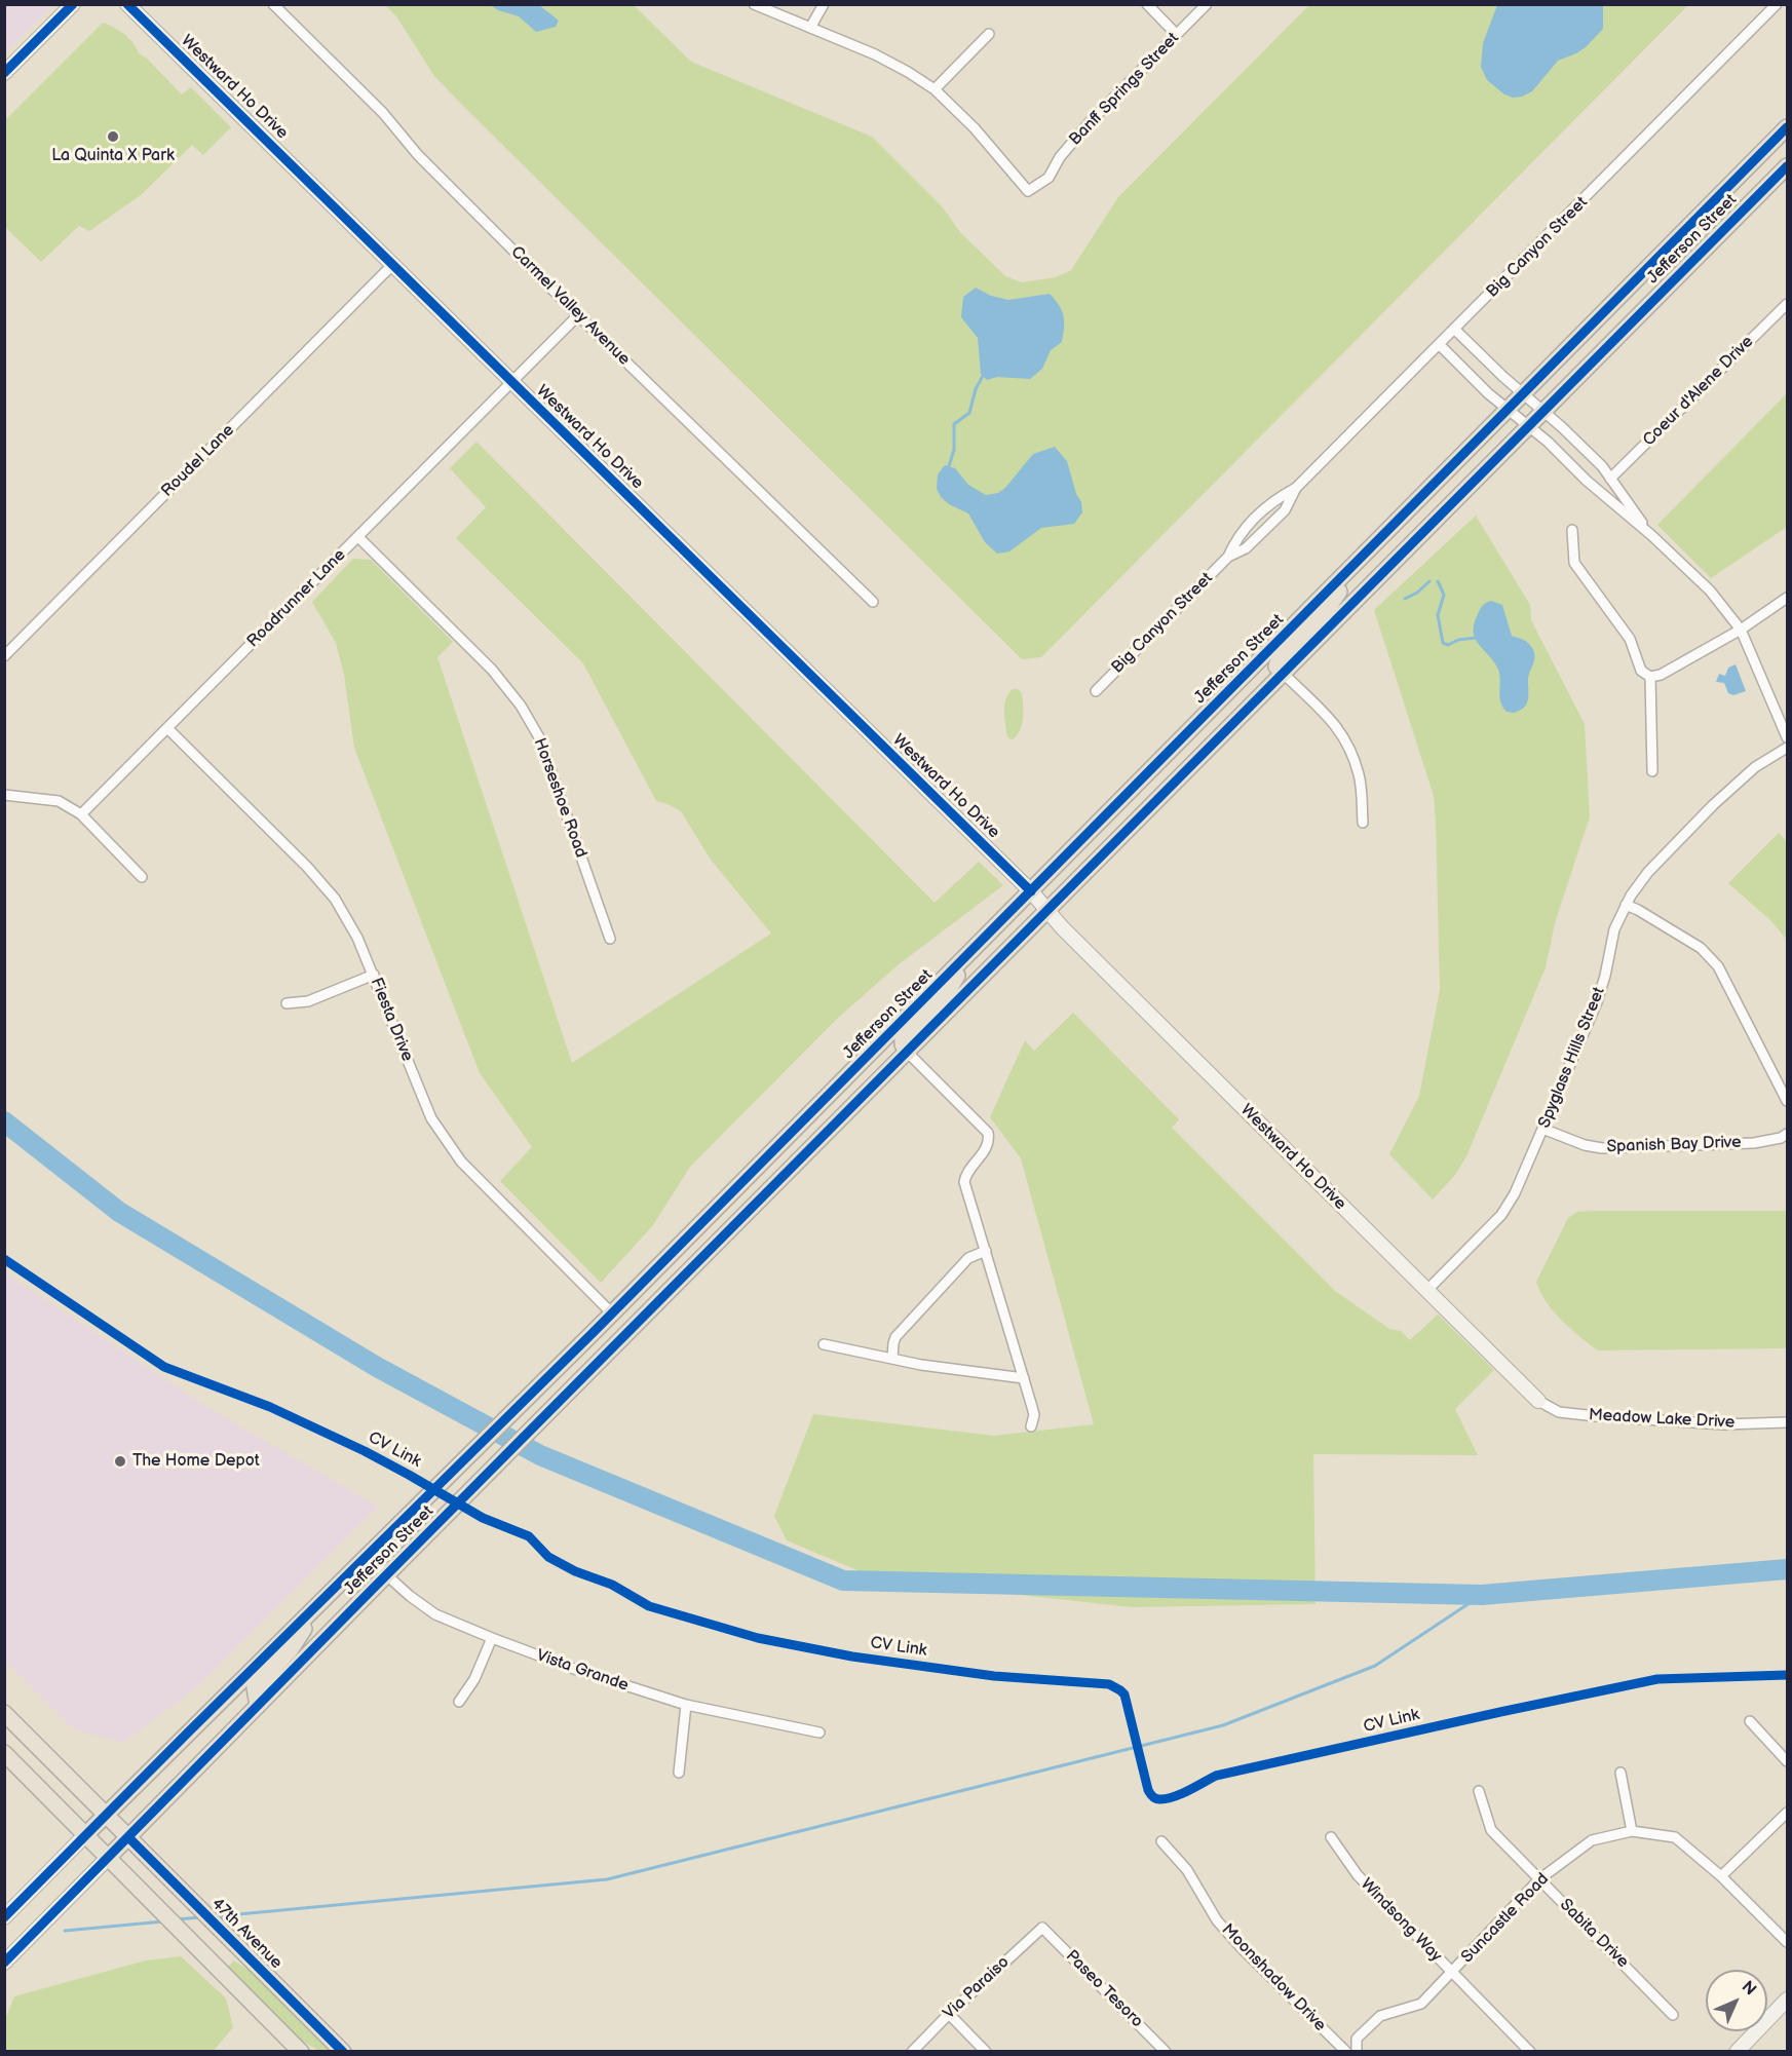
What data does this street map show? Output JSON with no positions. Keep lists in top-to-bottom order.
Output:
{
  "streets": {
    "main road": ["Jefferson Street", "47th Avenue"],
    "street": [
      "Westward Ho Drive",
      "Banff Springs Street",
      "Big Canyon Street",
      "Carmel Valley Avenue",
      "Coeur d'Alene Drive",
      "Roudel Lane",
      "Roadrunner Lane",
      "Horseshoe Road",
      "Fiesta Drive",
      "Spyglass Hills Street",
      "Spanish Bay Drive",
      "Meadow Lake Drive",
      "Vista Grande",
      "Suncastle Road",
      "Windsong Way",
      "Sabita Drive",
      "Moonshadow Drive",
      "Via Paraiso",
      "Paseo Tesoro"
    ],
    "cycle path": ["CV Link"]
  },
  "crossings": [
    ["Westward Ho Drive", "Jefferson Street"],
    ["Westward Ho Drive", "Roudel Lane"],
    ["Westward Ho Drive", "Roadrunner Lane"],
    ["Westward Ho Drive", "Spyglass Hills Street"],
    ["Westward Ho Drive", "Meadow Lake Drive"],
    ["Jefferson Street", "Fiesta Drive"],
    ["Jefferson Street", "Vista Grande"],
    ["Jefferson Street", "47th Avenue"],
    ["Carmel Valley Avenue", "Roadrunner Lane"],
    ["Roadrunner Lane", "Horseshoe Road"],
    ["Roadrunner Lane", "Fiesta Drive"],
    ["Spyglass Hills Street", "Spanish Bay Drive"],
    ["Suncastle Road", "Windsong Way"],
    ["Suncastle Road", "Sabita Drive"],
    ["Via Paraiso", "Paseo Tesoro"]
  ],
  "places": ["La Quinta X Park", "The Home Depot"],
  "north": "top right"
}
